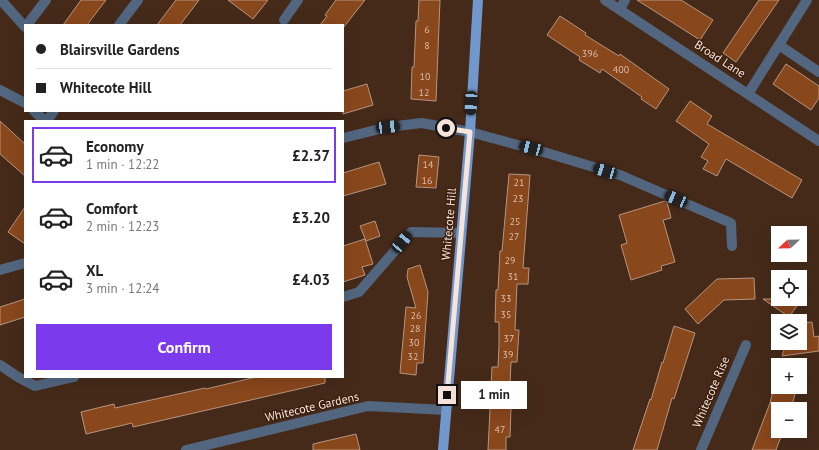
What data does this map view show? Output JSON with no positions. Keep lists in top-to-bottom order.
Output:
{
  "streets": {
    "main road": ["Whitecote Hill"],
    "street": ["Broad Lane", "Whitecote Rise", "Whitecote Gardens"]
  },
  "crossings": [
    ["Whitecote Hill", "Whitecote Gardens"]
  ],
  "house_numbers": [
    "6",
    "8",
    "396",
    "400",
    "10",
    "12",
    "14",
    "16",
    "21",
    "23",
    "25",
    "27",
    "29",
    "31",
    "33",
    "35",
    "26",
    "28",
    "37",
    "30",
    "39",
    "32",
    "47"
  ],
  "north": "left",
  "page": {
    "banner": ["Blairsville Gardens", "Whitecote Hill"],
    "list": [
      {
        "name": "Economy",
        "note": "1 min · 12:22",
        "value": "£2.37"
      },
      {
        "name": "Comfort",
        "note": "2 min · 12:23",
        "value": "£3.20"
      },
      {
        "name": "XL",
        "note": "3 min · 12:24",
        "value": "£4.03"
      }
    ],
    "map_buttons": ["+", "−"],
    "buttons": "Confirm",
    "bubble": "1 min"
  }
}
